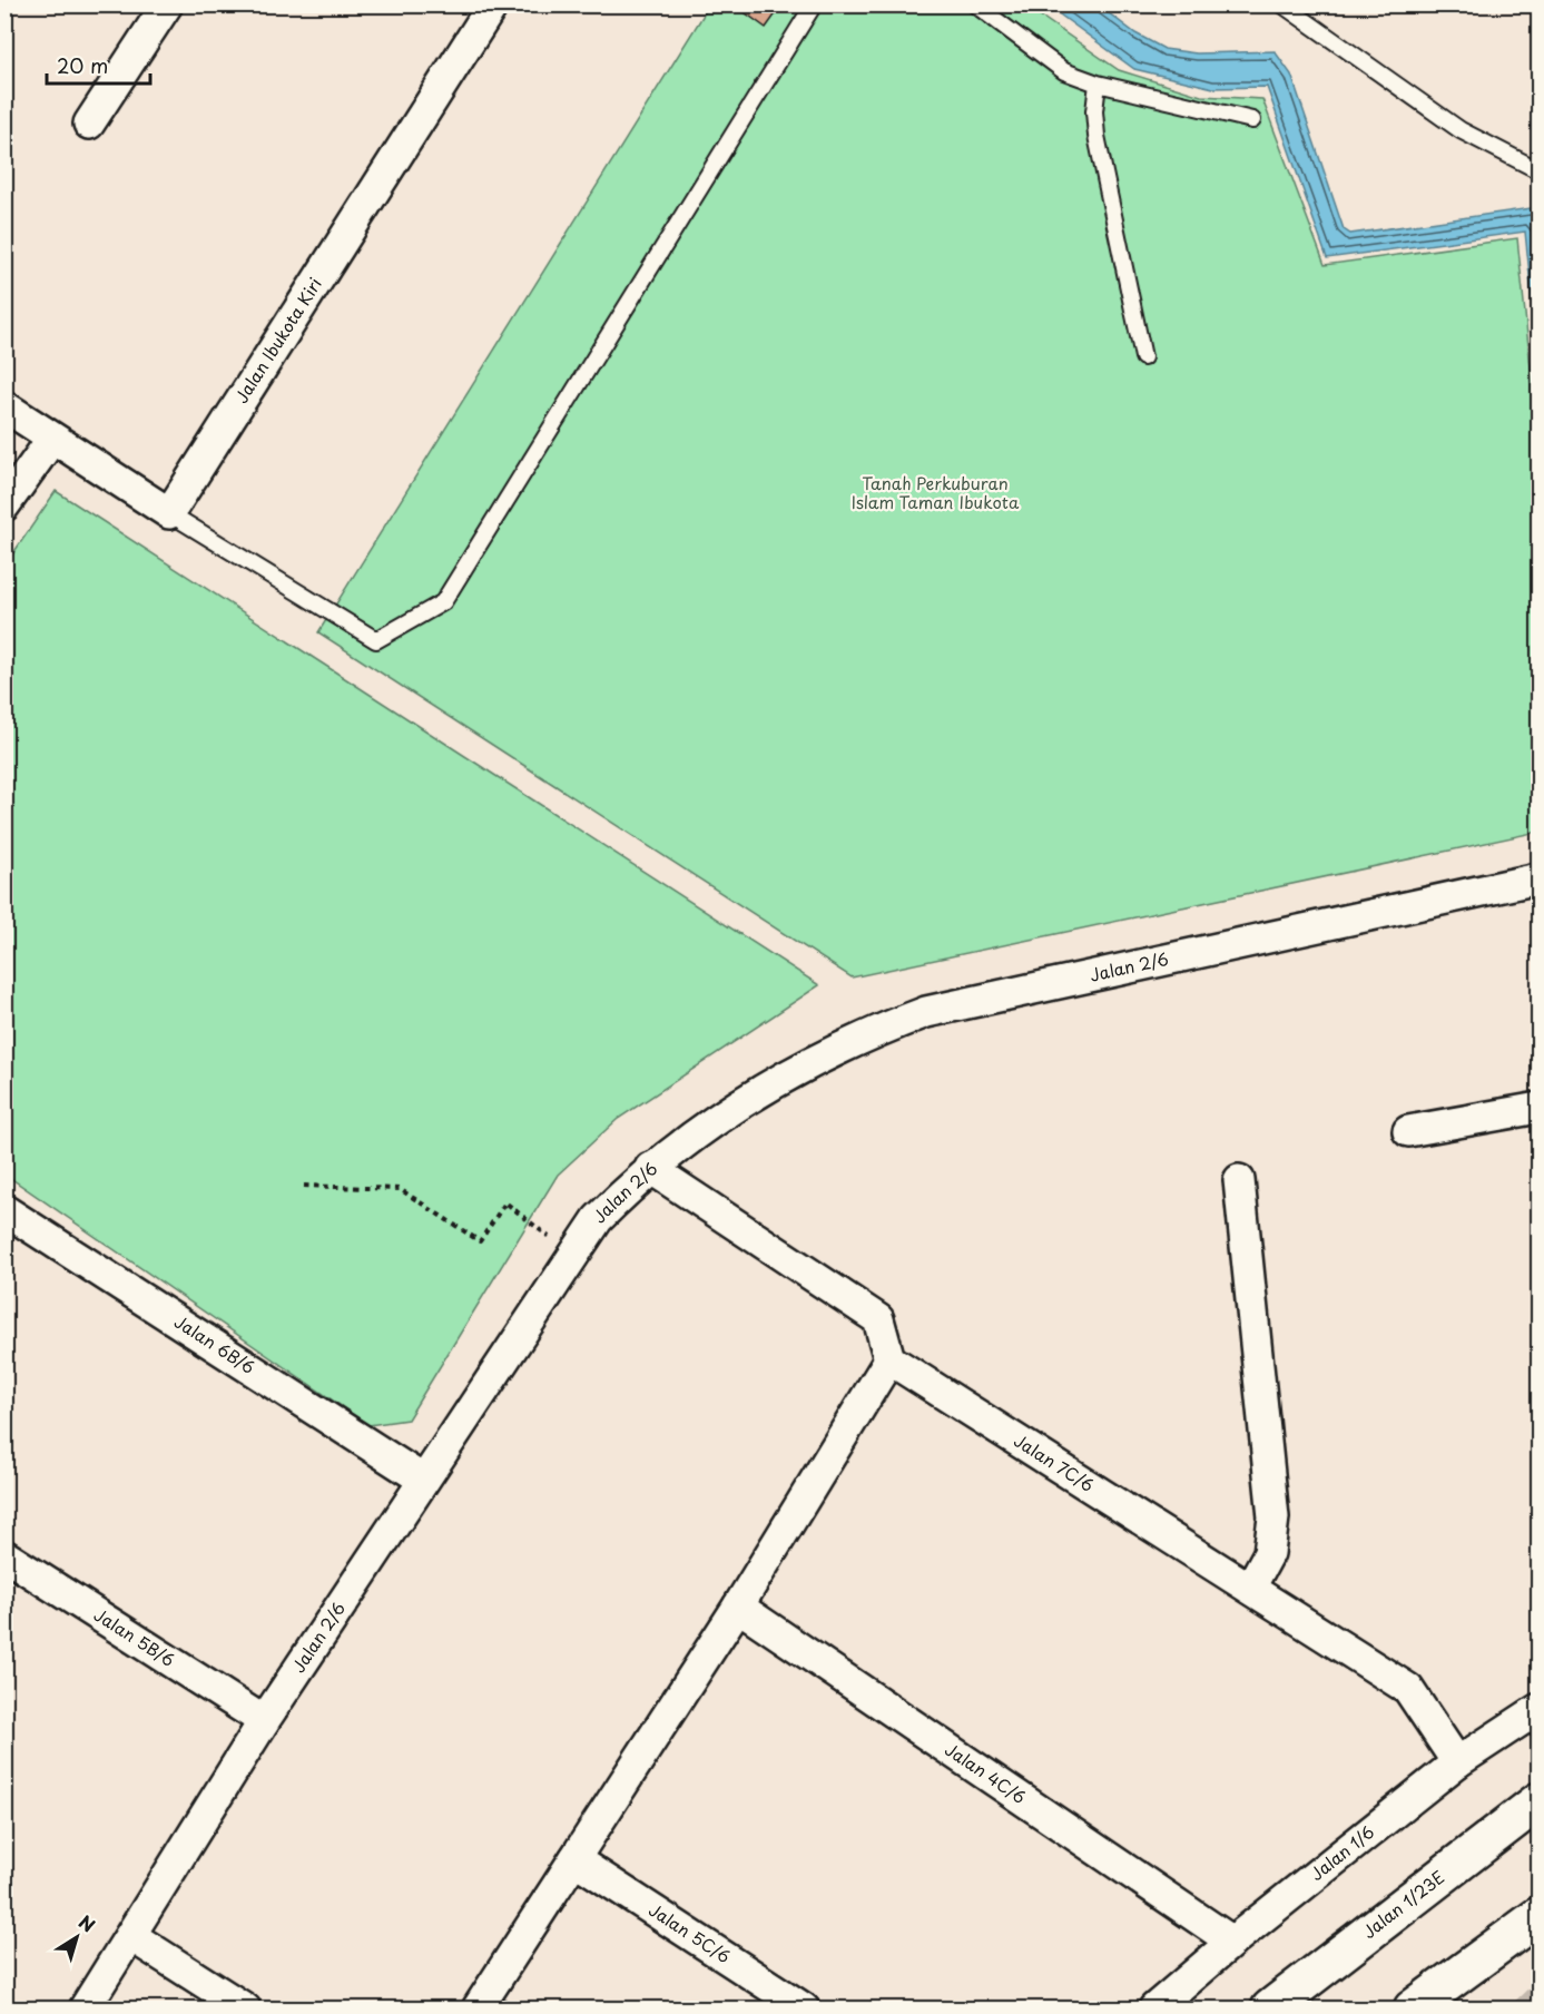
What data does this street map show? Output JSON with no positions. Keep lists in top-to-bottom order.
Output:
{
  "streets": {
    "street": [
      "Jalan Ibukota Kiri",
      "Jalan 2/6",
      "Jalan 6B/6",
      "Jalan 7C/6",
      "Jalan 5B/6",
      "Jalan 4C/6",
      "Jalan 1/6",
      "Jalan 1/23E",
      "Jalan 5C/6"
    ]
  },
  "crossings": [
    ["Jalan 2/6", "Jalan 6B/6"],
    ["Jalan 2/6", "Jalan 5B/6"],
    ["Jalan 7C/6", "Jalan 1/6"],
    ["Jalan 4C/6", "Jalan 1/6"]
  ],
  "parks": ["Tanah Perkuburan Islam Taman Ibukota"],
  "scale_bar": "20 m",
  "north": "top right"
}
